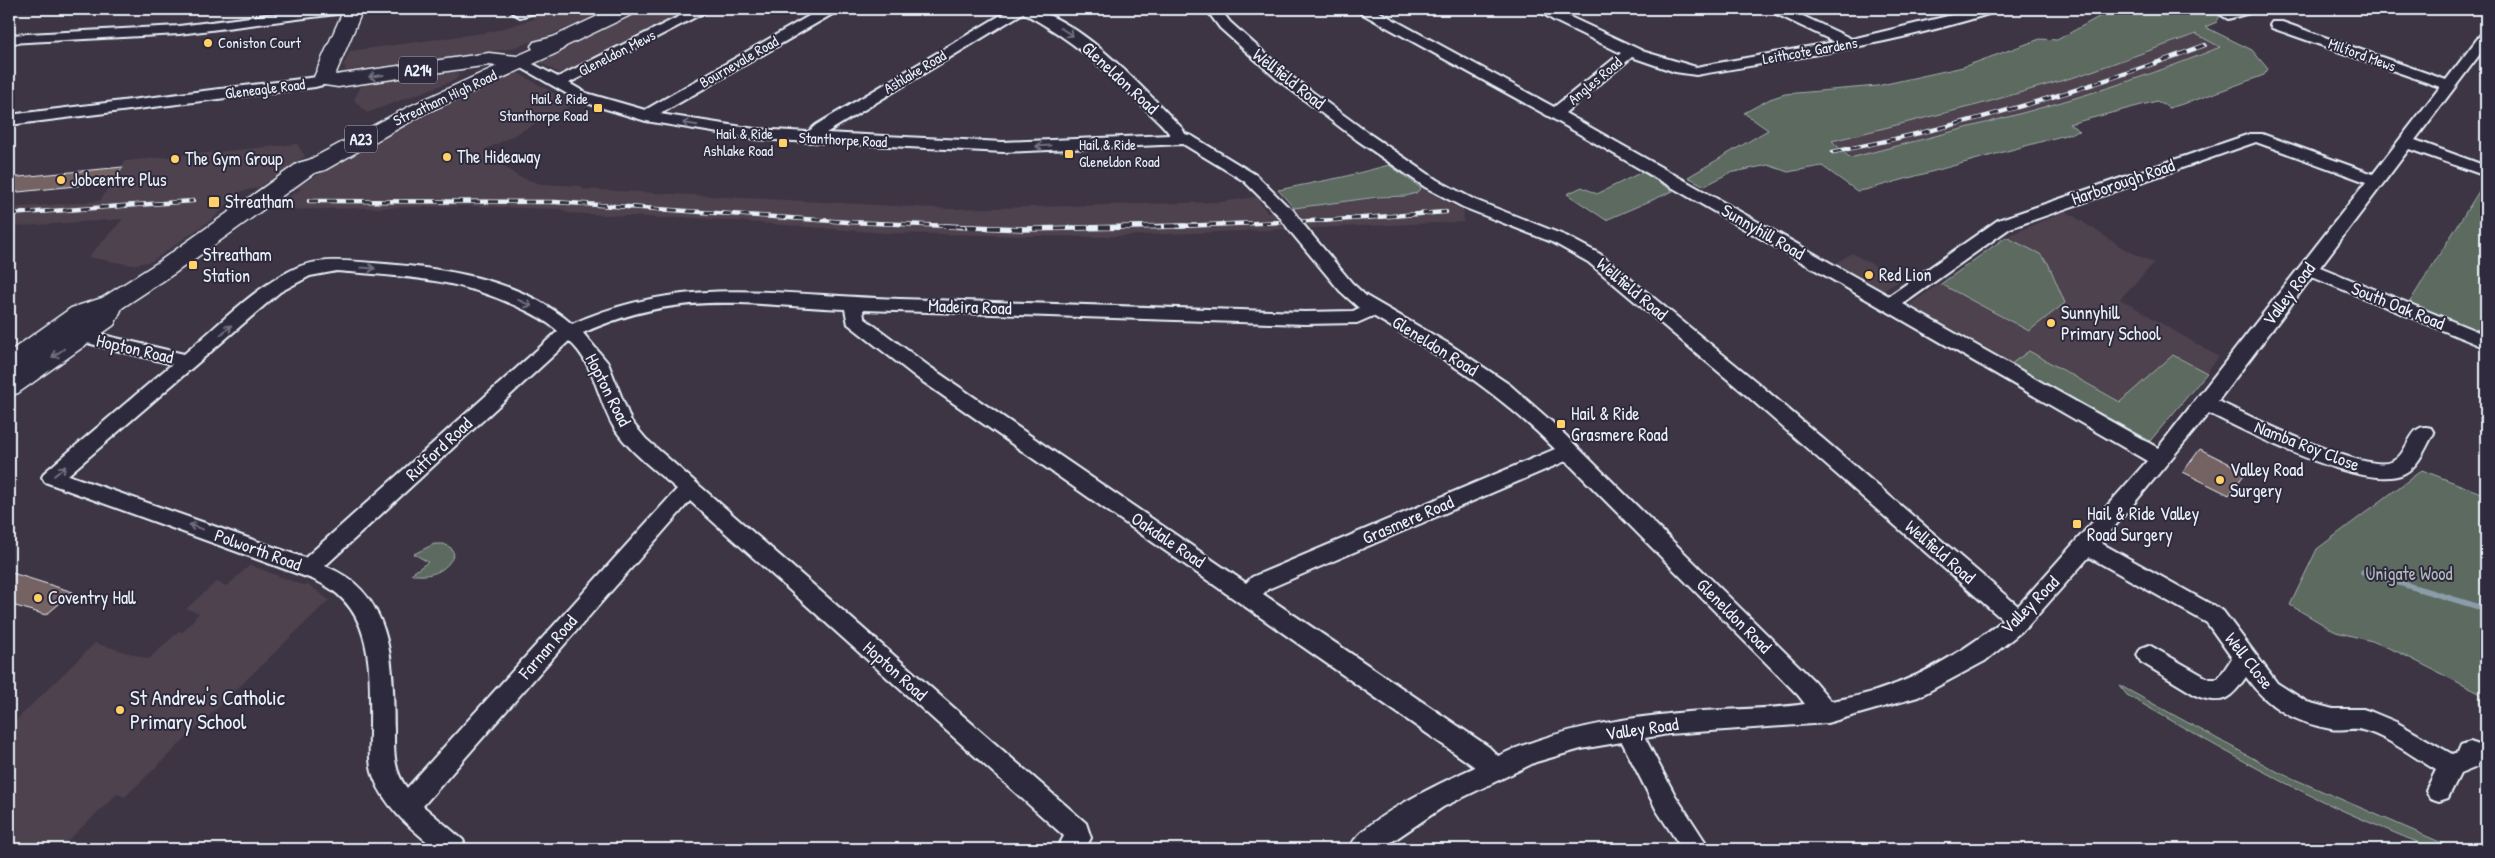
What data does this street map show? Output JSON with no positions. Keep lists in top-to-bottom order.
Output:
{
  "streets": {
    "highway": [
      "A214",
      "Gleneagle Road",
      "Streatham High Road",
      "A23"
    ],
    "street": [
      "Leithcote Gardens",
      "Gleneldon Mews",
      "Milford Mews",
      "Bournevale Road",
      "Ashlake Road",
      "Gleneldon Road",
      "Wellfield Road",
      "Angles Road",
      "Stanthorpe Road",
      "Harborough Road",
      "Sunnyhill Road",
      "Valley Road",
      "South Oak Road",
      "Madeira Road",
      "Hopton Road",
      "Namba Roy Close",
      "Rutford Road",
      "Grasmere Road",
      "Oakdale Road",
      "Polworth Road",
      "Farnan Road",
      "Well Close"
    ]
  },
  "crossings": [
    ["Leithcote Gardens", "Angles Road"],
    ["Gleneldon Mews", "Stanthorpe Road"],
    ["Milford Mews", "Valley Road"],
    ["Bournevale Road", "Stanthorpe Road"],
    ["Ashlake Road", "Stanthorpe Road"],
    ["Gleneldon Road", "Stanthorpe Road"],
    ["Gleneldon Road", "Valley Road"],
    ["Gleneldon Road", "Madeira Road"],
    ["Gleneldon Road", "Grasmere Road"],
    ["Wellfield Road", "Valley Road"],
    ["Angles Road", "Sunnyhill Road"],
    ["Gleneagle Road", "Streatham High Road"],
    ["Gleneagle Road", "Stanthorpe Road"],
    ["Streatham High Road", "Stanthorpe Road"],
    ["Streatham High Road", "Hopton Road"],
    ["Harborough Road", "Sunnyhill Road"],
    ["Harborough Road", "Valley Road"],
    ["Sunnyhill Road", "Valley Road"],
    ["Valley Road", "South Oak Road"],
    ["Valley Road", "Namba Roy Close"],
    ["Valley Road", "Oakdale Road"],
    ["Valley Road", "Well Close"],
    ["Madeira Road", "Hopton Road"],
    ["Madeira Road", "Rutford Road"],
    ["Madeira Road", "Oakdale Road"],
    ["Hopton Road", "Rutford Road"],
    ["Hopton Road", "Polworth Road"],
    ["Hopton Road", "Farnan Road"],
    ["Rutford Road", "Polworth Road"],
    ["Grasmere Road", "Oakdale Road"],
    ["Polworth Road", "Farnan Road"]
  ],
  "one_way": ["Stanthorpe Road"],
  "parks": ["Unigate Wood"],
  "places": {
    "other": [
      "Coniston Court",
      "The Hideaway",
      "The Gym Group",
      "Jobcentre Plus",
      "Red Lion",
      "Sunnyhill Primary School",
      "Valley Road Surgery",
      "Coventry Hall",
      "St Andrew's Catholic Primary School"
    ],
    "transit": [
      "Hail & Ride Stanthorpe Road",
      "Hail & Ride Ashlake Road",
      "Hail & Ride Gleneldon Road",
      "Streatham",
      "Streatham Station",
      "Hail & Ride Grasmere Road",
      "Hail & Ride Valley Road Surgery"
    ]
  }
}
